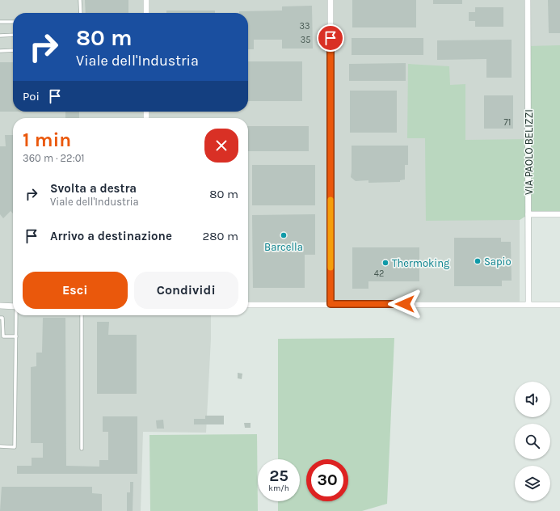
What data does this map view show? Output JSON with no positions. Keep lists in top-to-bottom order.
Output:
{
  "streets": {
    "street": ["VIA PAOLO BELIZZI"]
  },
  "places": ["Barcella", "Sapio", "Thermoking"],
  "house_numbers": [
    "33",
    "35",
    "71",
    "42"
  ],
  "page": {
    "turn": ["80 m", "Viale dell'Industria"],
    "then": "Poi",
    "heading": ["1 min", "360 m · 22:01"],
    "list": [
      {
        "name": "Svolta a destra",
        "note": "Viale dell'Industria",
        "value": "80 m"
      },
      {
        "name": "Arrivo a destinazione",
        "value": "280 m"
      }
    ],
    "buttons": ["Esci", "Condividi"],
    "speed": "25 km/h",
    "limit": "30"
  }
}
